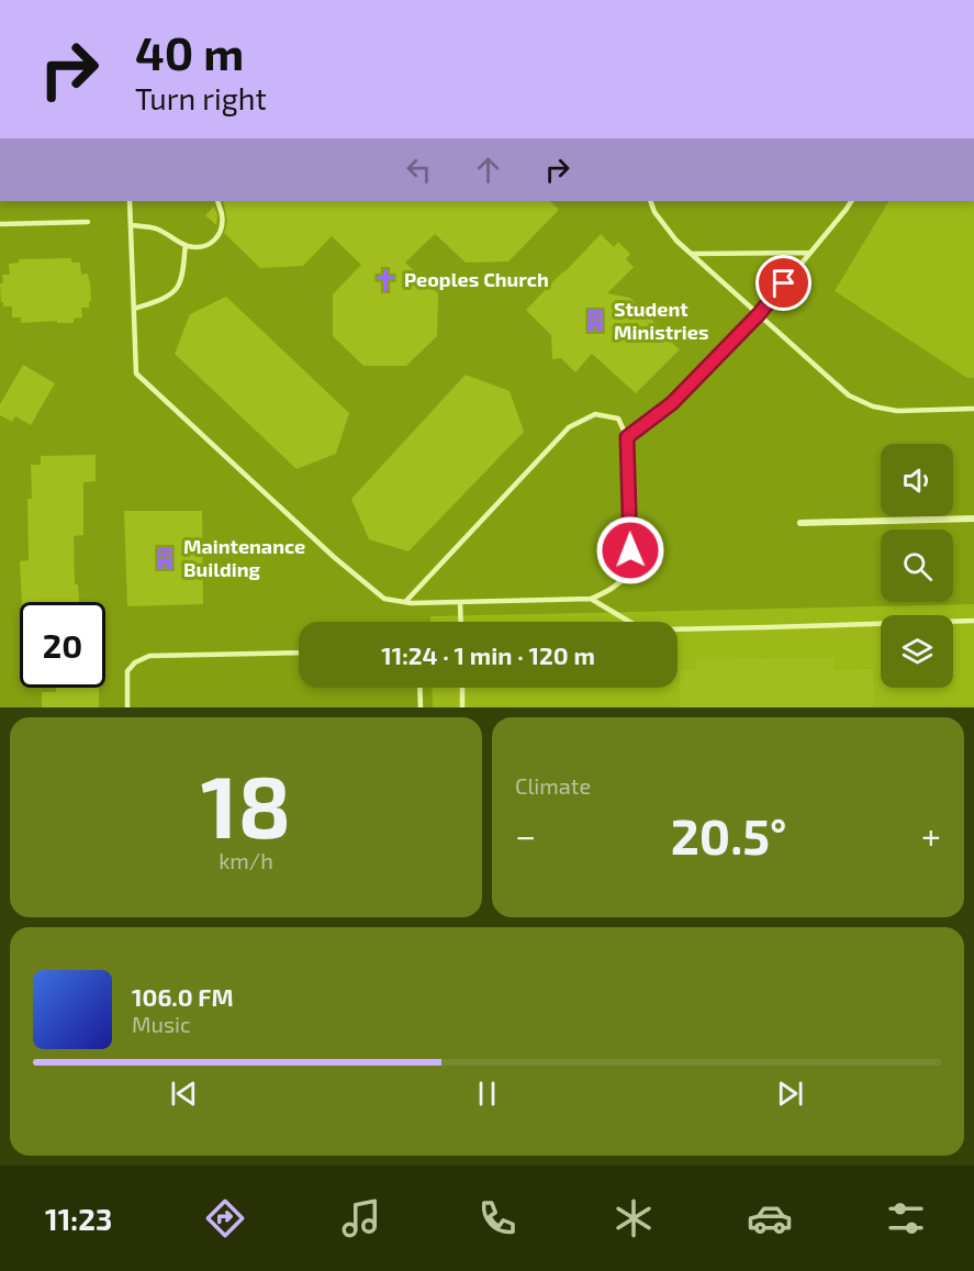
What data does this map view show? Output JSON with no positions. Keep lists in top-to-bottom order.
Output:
{
  "places": {
    "church": ["Peoples Church"],
    "building": ["Student Ministries", "Maintenance Building"]
  },
  "page": {
    "turn": ["40 m", "Turn right"],
    "limit": "20",
    "trip": "11:24 · 1 min · 120 m",
    "tile": [
      ["18", "km/h"],
      "Climate"
    ],
    "heat": ["−", "20.5°", "+"],
    "song": ["106.0 FM", "Music"],
    "tabs": "11:23"
  }
}
